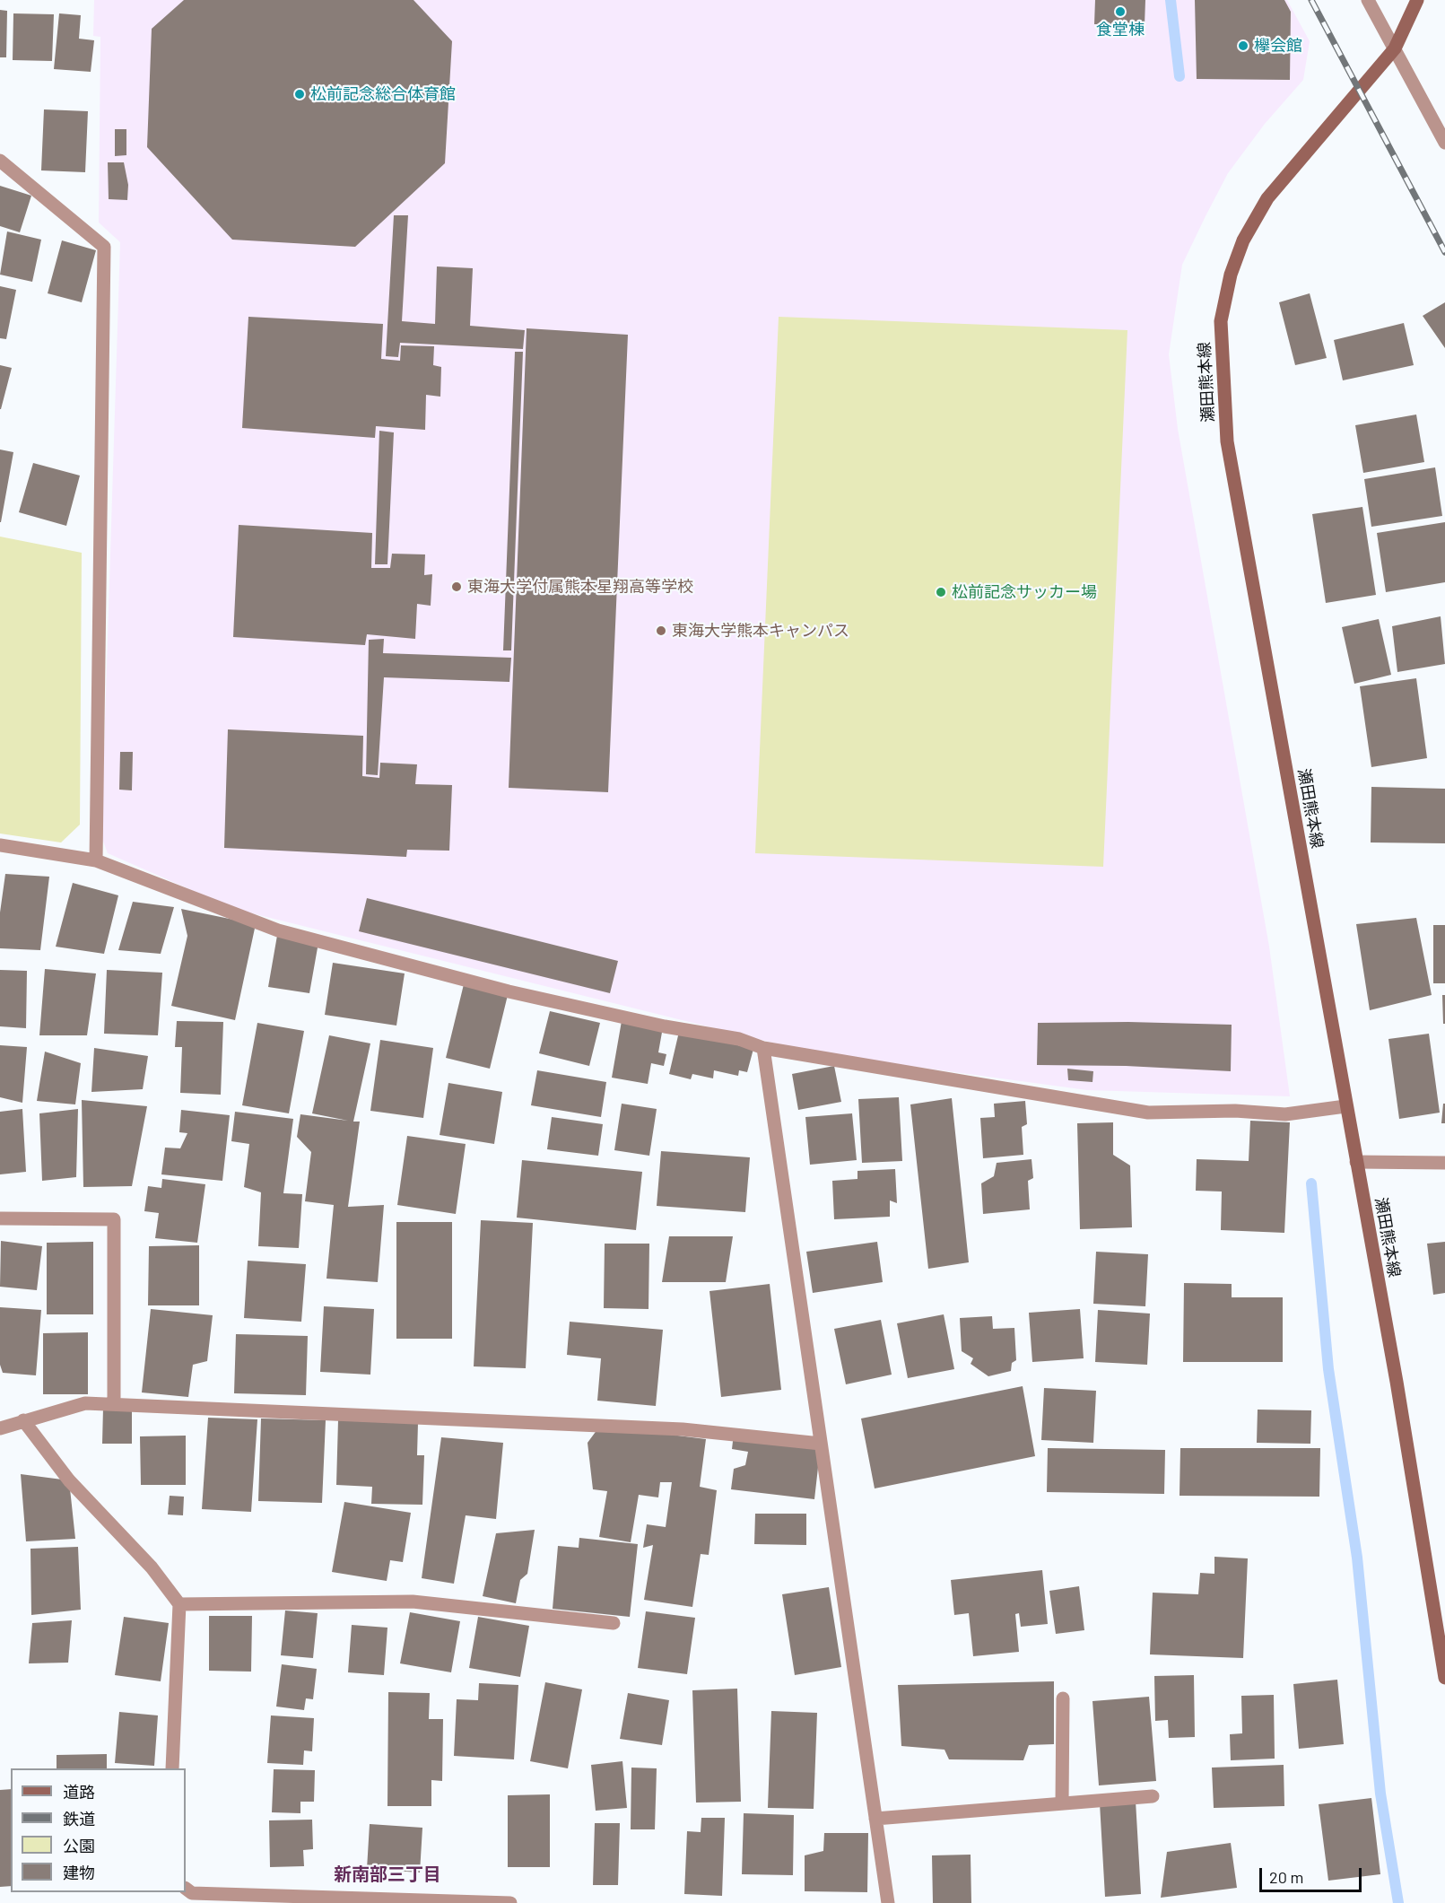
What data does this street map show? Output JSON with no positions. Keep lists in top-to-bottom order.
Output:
{
  "streets": {
    "main road": ["瀬田熊本線"]
  },
  "districts": ["新南部三丁目"],
  "places": [
    "食堂棟",
    "欅会館",
    "松前記念総合体育館",
    "東海大学付属熊本星翔高等学校",
    "松前記念サッカー場",
    "東海大学熊本キャンパス"
  ],
  "legend": [
    "道路",
    "鉄道",
    "公園",
    "建物"
  ],
  "scale_bar": "20 m"
}
